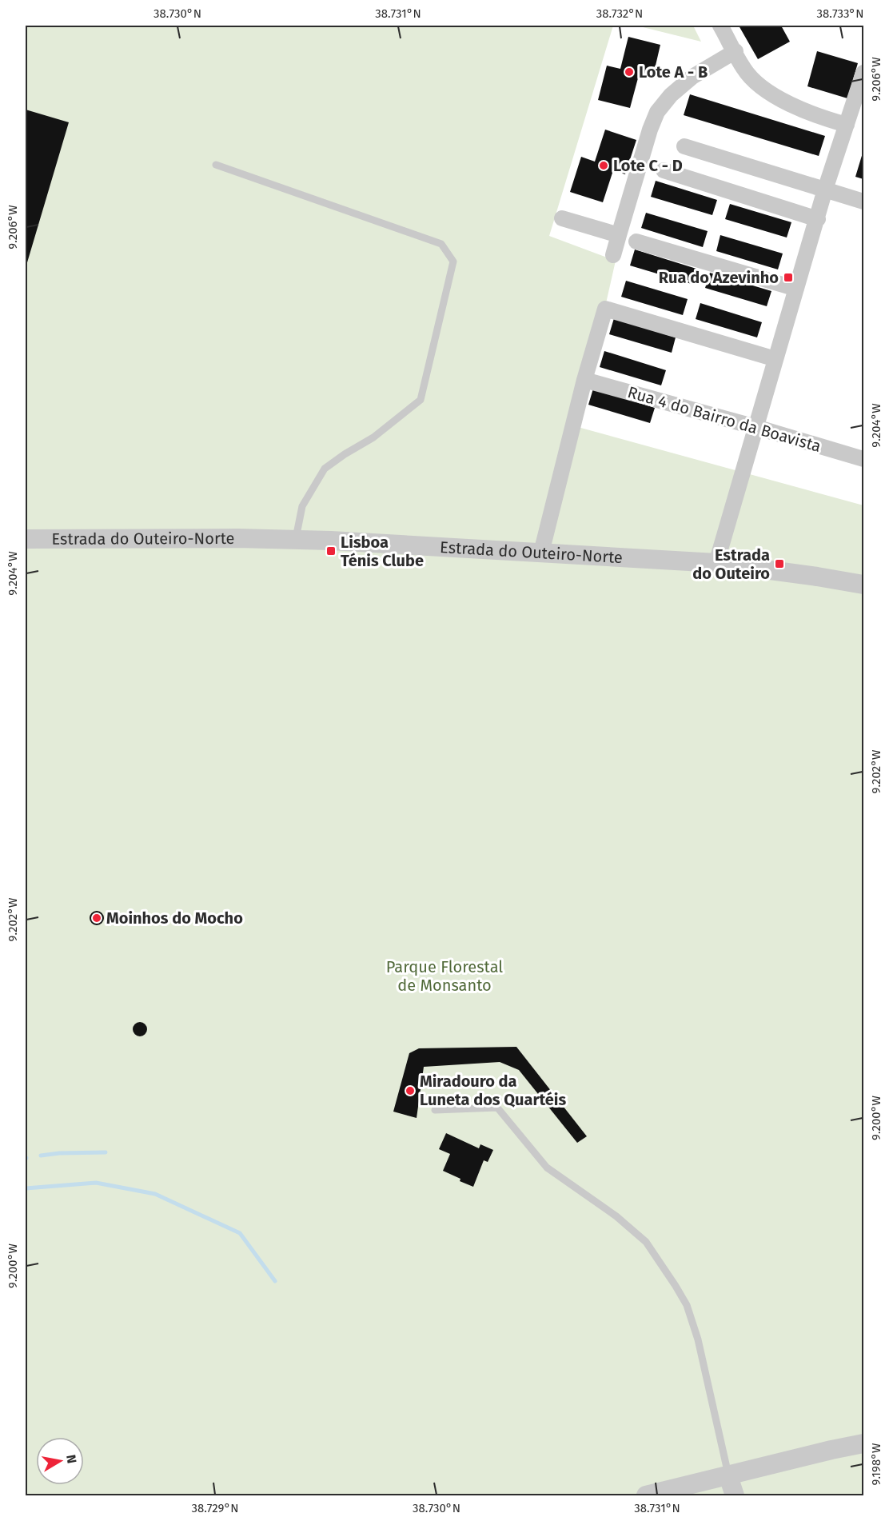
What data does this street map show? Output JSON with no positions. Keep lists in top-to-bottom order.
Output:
{
  "streets": {
    "street": ["Rua 4 do Bairro da Boavista", "Estrada do Outeiro-Norte"]
  },
  "parks": ["Parque Florestal de Monsanto"],
  "places": {
    "other": [
      "Lote A - B",
      "Lote C - D",
      "Moinhos do Mocho",
      "Miradouro da Luneta dos Quartéis"
    ],
    "transit": ["Rua do Azevinho", "Lisboa Ténis Clube", "Estrada do Outeiro"]
  },
  "north": "right",
  "coordinates": [
    "38.730°N",
    "38.731°N",
    "38.732°N",
    "38.733°N",
    "9.206°W",
    "9.204°W",
    "9.202°W",
    "9.200°W",
    "9.198°W",
    "38.729°N"
  ]
}
